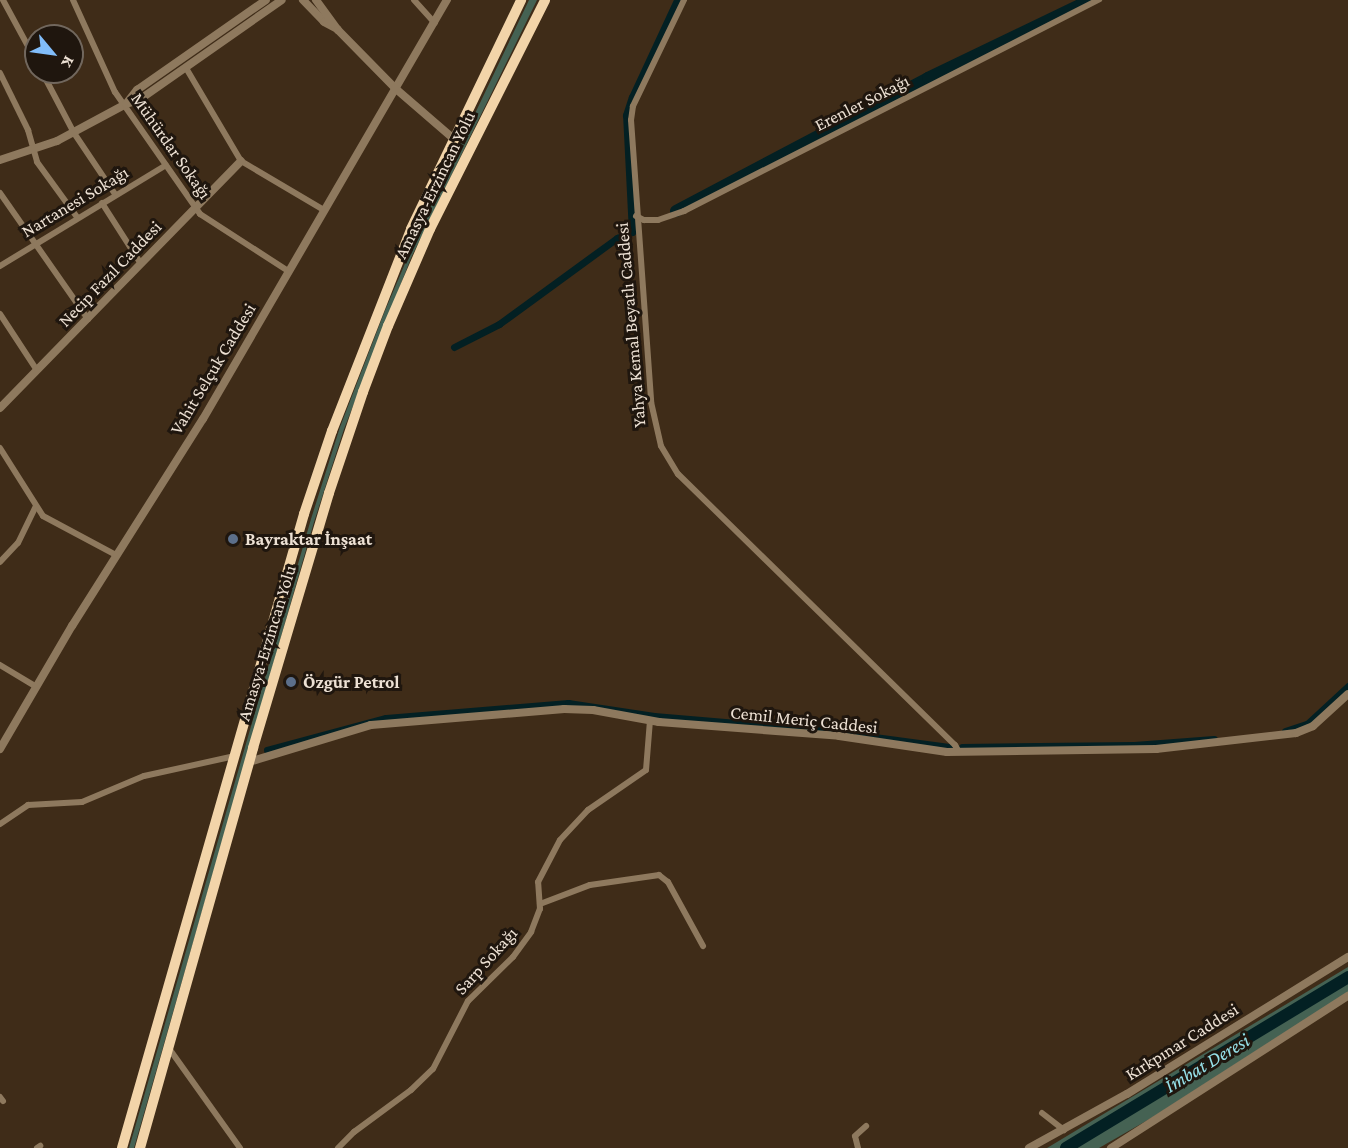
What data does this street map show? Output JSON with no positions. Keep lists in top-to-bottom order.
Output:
{
  "streets": {
    "highway": ["Amasya-Erzincan Yolu"],
    "street": [
      "Erenler Sokağı",
      "Mühürdar Sokağı",
      "Nartanesi Sokağı",
      "Necip Fazıl Caddesi",
      "Yahya Kemal Beyatlı Caddesi",
      "Vahit Selçuk Caddesi",
      "Cemil Meriç Caddesi",
      "Sarp Sokağı",
      "Kırkpınar Caddesi"
    ]
  },
  "crossings": [
    ["Erenler Sokağı", "Yahya Kemal Beyatlı Caddesi"],
    ["Mühürdar Sokağı", "Nartanesi Sokağı"],
    ["Mühürdar Sokağı", "Necip Fazıl Caddesi"],
    ["Mühürdar Sokağı", "Vahit Selçuk Caddesi"],
    ["Amasya-Erzincan Yolu", "Cemil Meriç Caddesi"],
    ["Yahya Kemal Beyatlı Caddesi", "Cemil Meriç Caddesi"],
    ["Cemil Meriç Caddesi", "Sarp Sokağı"]
  ],
  "water": ["İmbat Deresi"],
  "places": ["Bayraktar İnşaat", "Özgür Petrol"],
  "north": "bottom right"
}
